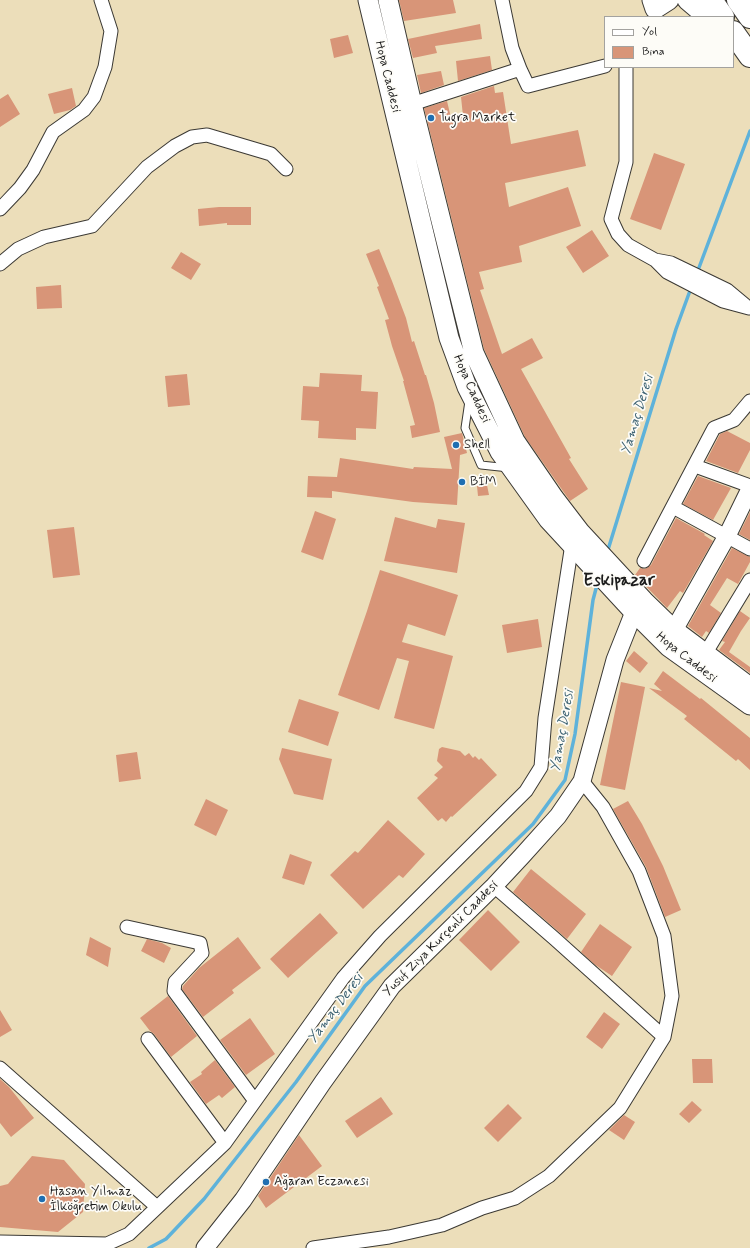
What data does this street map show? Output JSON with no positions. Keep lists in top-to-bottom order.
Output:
{
  "streets": {
    "main road": ["Hopa Caddesi"],
    "street": ["Yusuf Ziya Kurçenli Caddesi"]
  },
  "crossings": [
    ["Hopa Caddesi", "Yusuf Ziya Kurçenli Caddesi"]
  ],
  "districts": ["Eskipazar"],
  "water": ["Yamaç Deresi"],
  "places": [
    "Tugra Market",
    "Shell",
    "BİM",
    "Ağaran Eczanesi",
    "Hasan Yılmaz İlköğretim Okulu"
  ],
  "legend": ["Yol", "Bina"]
}
